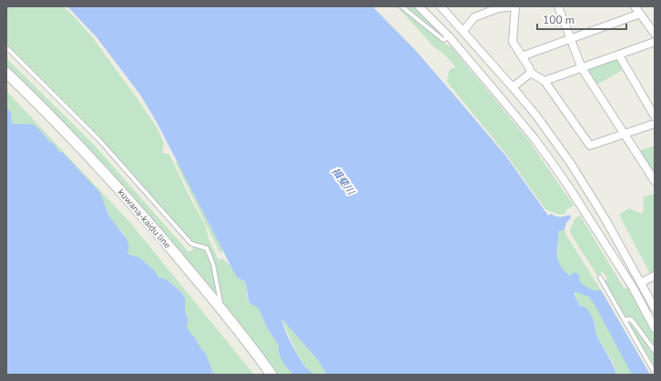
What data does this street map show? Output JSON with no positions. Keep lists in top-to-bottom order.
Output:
{
  "streets": {
    "main road": ["kuwana-kaidu line"]
  },
  "water": ["揖斐川"],
  "scale_bar": "100 m"
}
